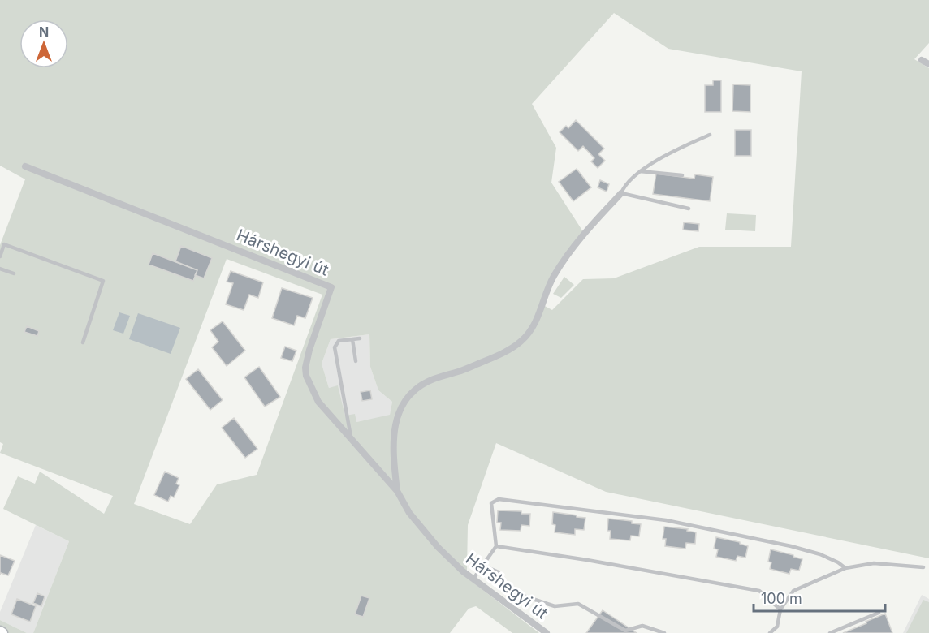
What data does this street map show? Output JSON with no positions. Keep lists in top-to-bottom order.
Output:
{
  "streets": {
    "street": ["Hárshegyi út"]
  },
  "scale_bar": "100 m",
  "north": "top"
}
